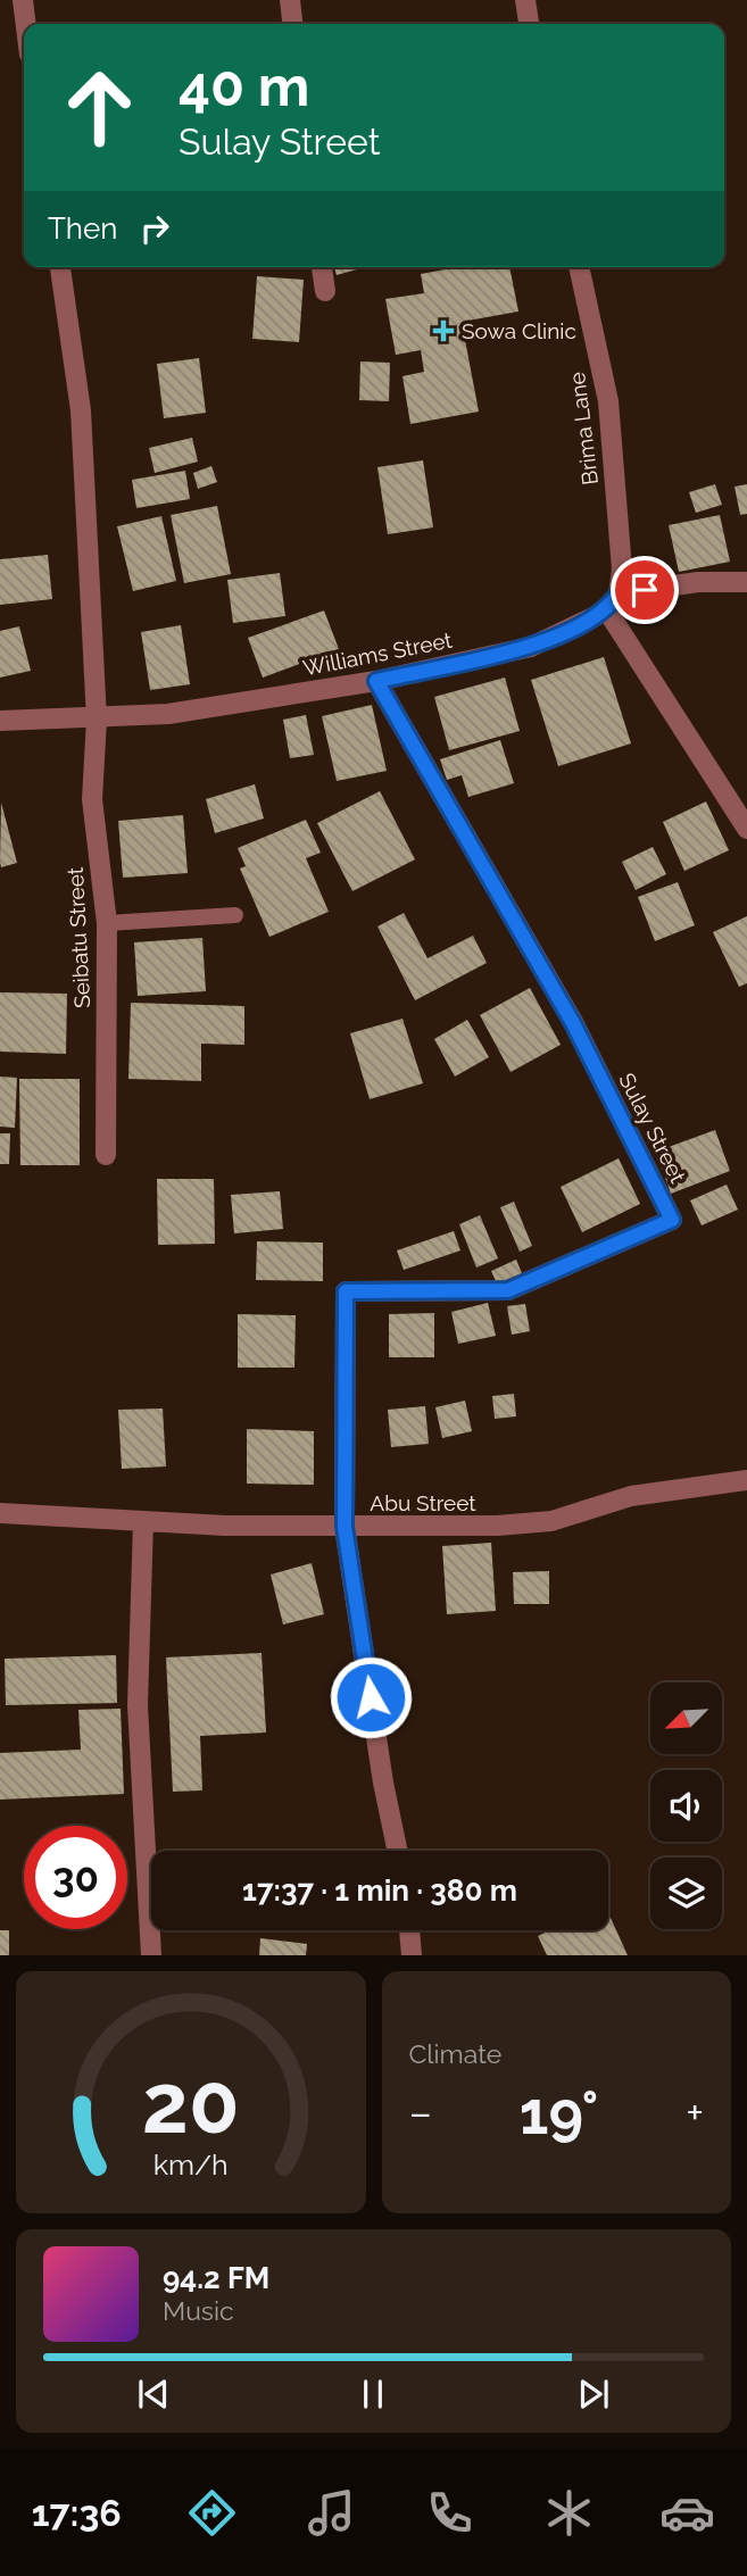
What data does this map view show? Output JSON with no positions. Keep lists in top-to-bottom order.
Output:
{
  "streets": {
    "street": [
      "Brima Lane",
      "Williams Street",
      "Seibatu Street",
      "Sulay Street",
      "Abu Street"
    ]
  },
  "crossings": [
    ["Brima Lane", "Williams Street"],
    ["Williams Street", "Seibatu Street"],
    ["Williams Street", "Sulay Street"],
    ["Sulay Street", "Abu Street"]
  ],
  "places": {
    "health": ["Sowa Clinic"]
  },
  "north": "bottom left",
  "page": {
    "turn": ["40 m", "Sulay Street"],
    "then": "Then",
    "limit": "30",
    "trip": "17:37 · 1 min · 380 m",
    "tile": "Climate",
    "heat": ["−", "19°", "+"],
    "song": ["94.2 FM", "Music"],
    "tabs": "17:36",
    "gauge": ["20", "km/h"]
  }
}
